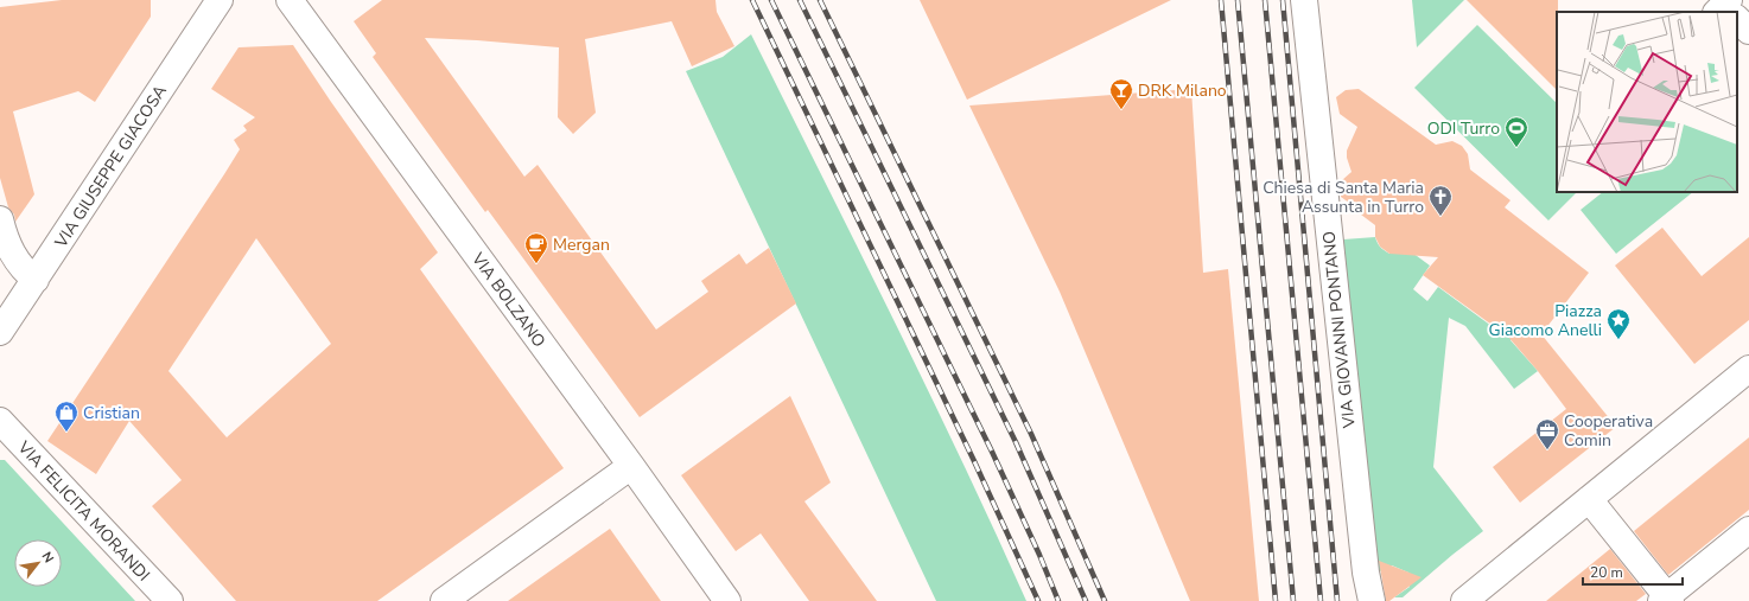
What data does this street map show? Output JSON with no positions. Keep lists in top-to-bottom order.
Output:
{
  "streets": {
    "street": [
      "VIA GIUSEPPE GIACOSA",
      "VIA BOLZANO",
      "VIA GIOVANNI PONTANO",
      "VIA FELICITA MORANDI"
    ]
  },
  "places": {
    "bar": ["DRK Milano"],
    "sports": ["ODI Turro"],
    "church": ["Chiesa di Santa Maria Assunta in Turro"],
    "cafe": ["Mergan"],
    "place": ["Piazza Giacomo Anelli"],
    "shop": ["Cristian"],
    "office": ["Cooperativa Comin"]
  },
  "scale_bar": "20 m",
  "north": "top right"
}
